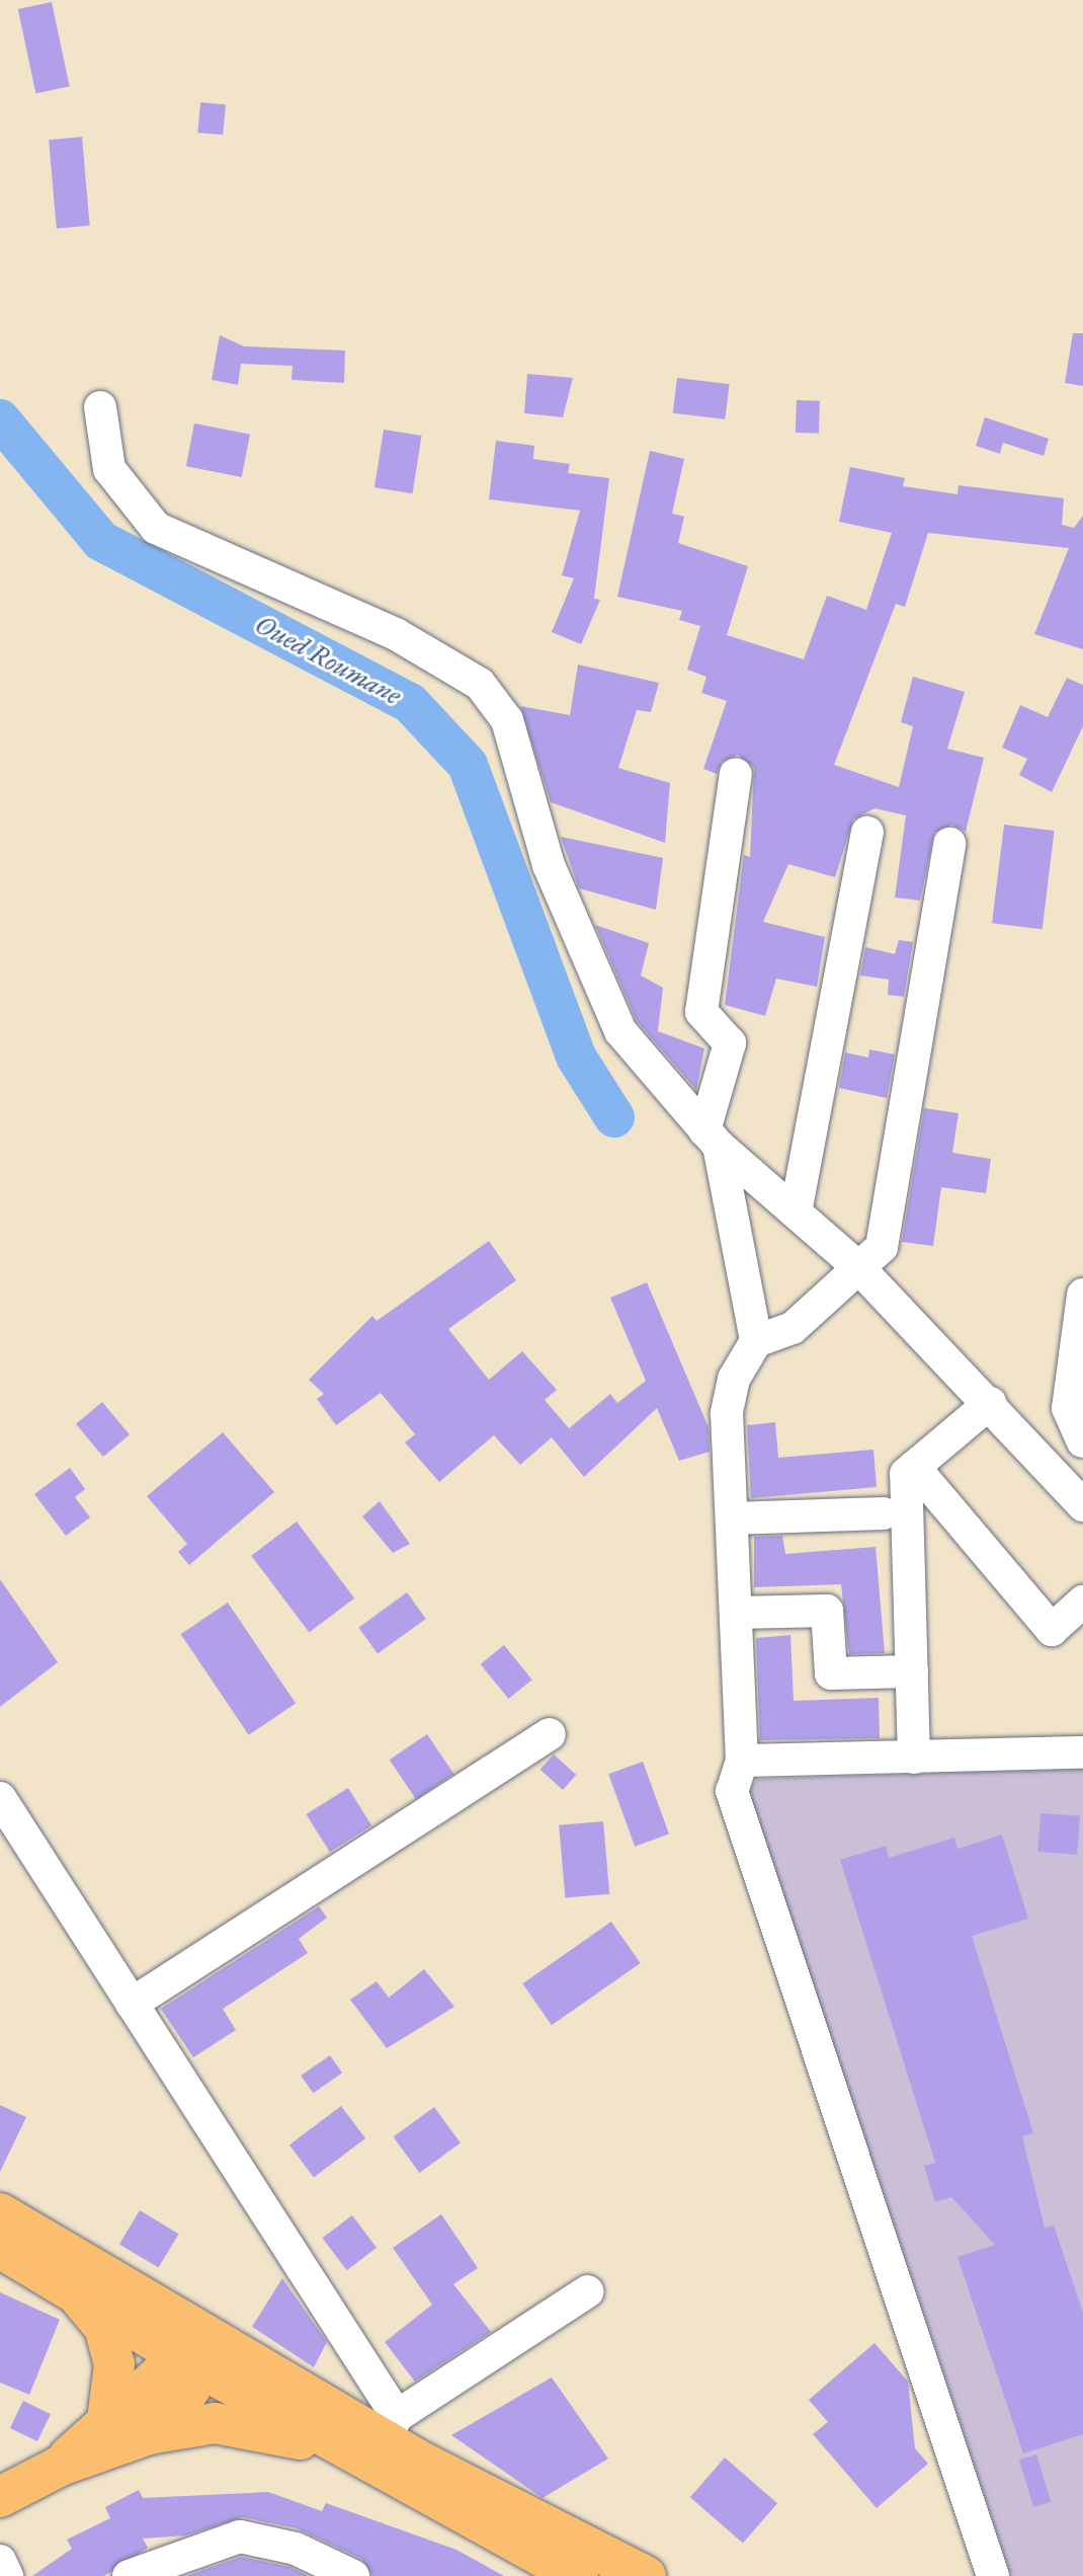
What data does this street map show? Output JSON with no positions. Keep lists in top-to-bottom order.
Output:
{
  "water": ["Oued Roumane"]
}
